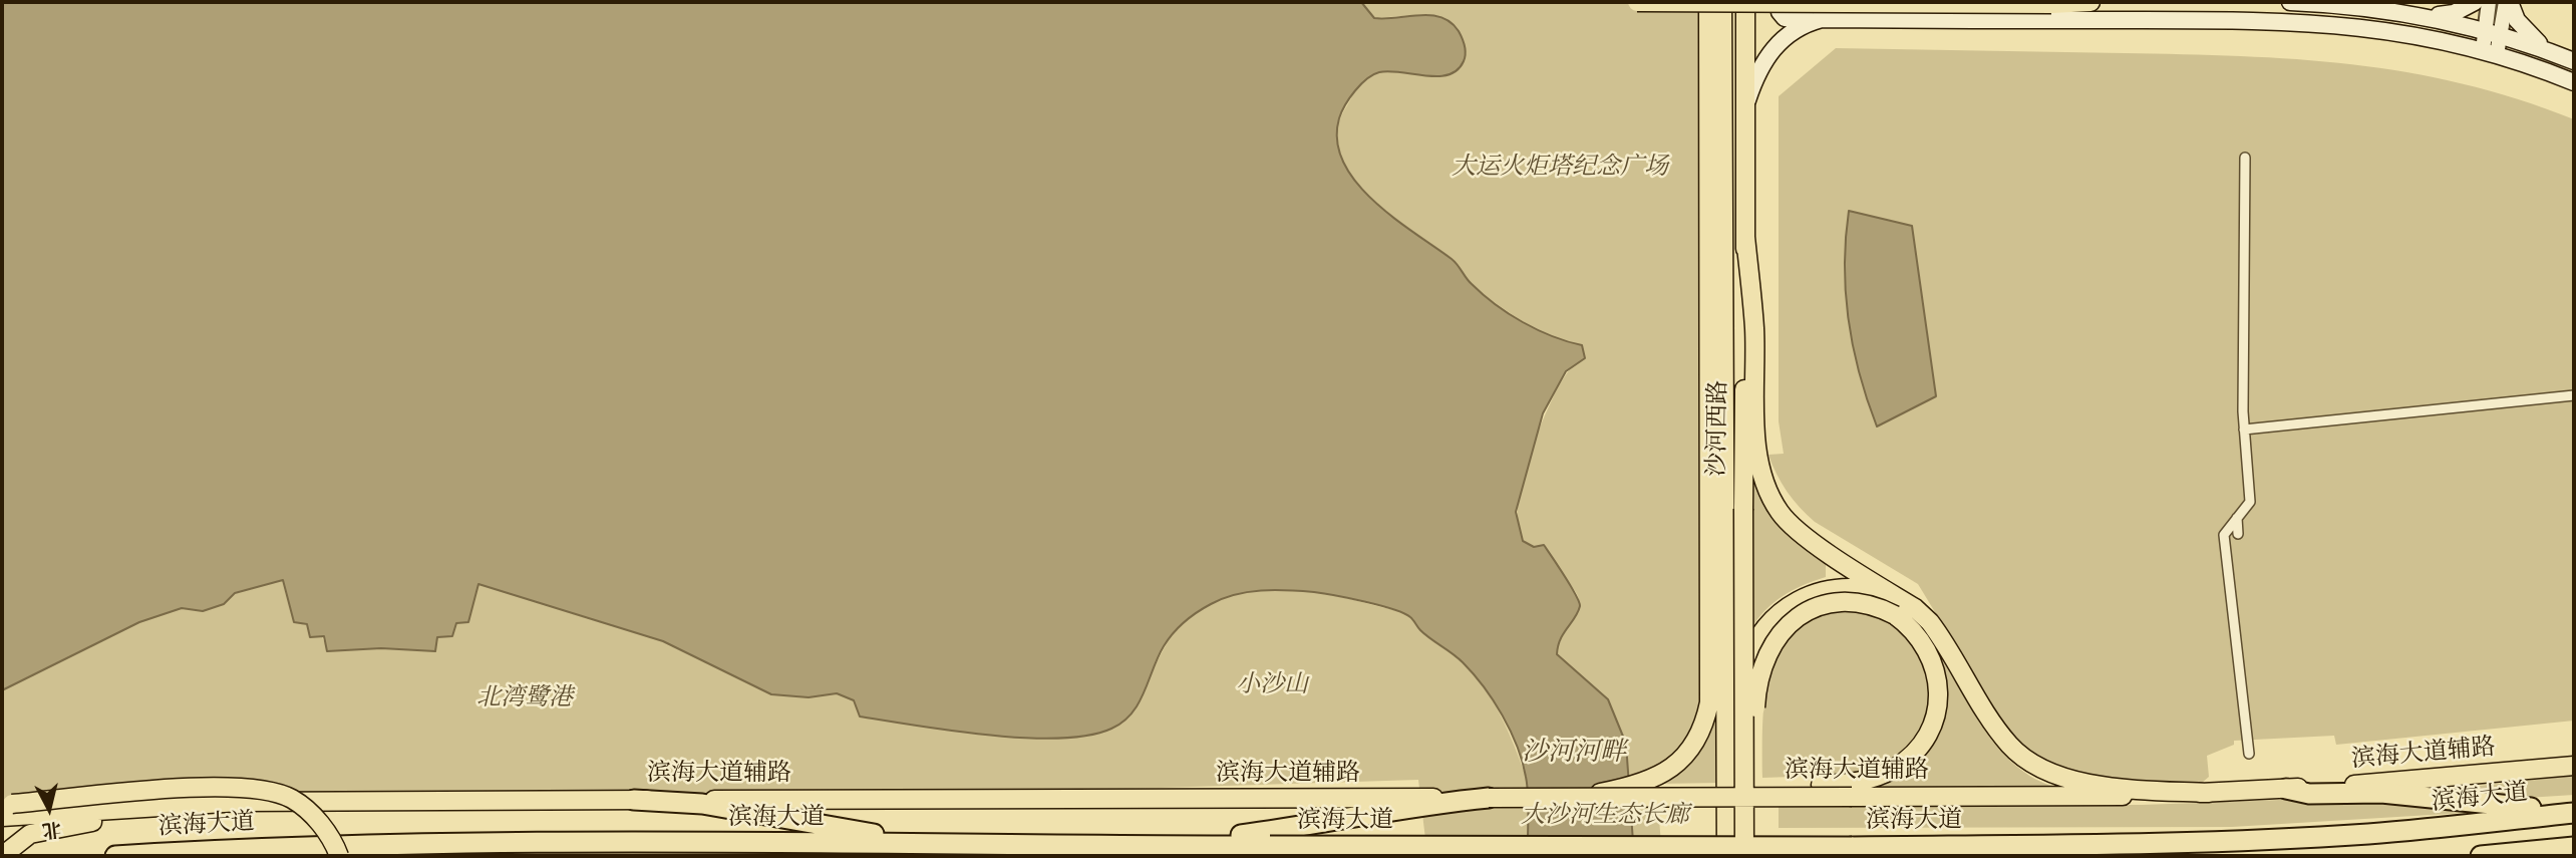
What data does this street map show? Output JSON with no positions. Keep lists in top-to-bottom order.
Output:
{
  "streets": {
    "highway": ["滨海大道"],
    "main road": ["沙河西路", "滨海大道辅路"]
  },
  "water": ["沙河河畔"],
  "parks": [
    "大运火炬塔纪念广场",
    "小沙山",
    "北湾鹭港",
    "大沙河生态长廊"
  ],
  "north": "bottom"
}
